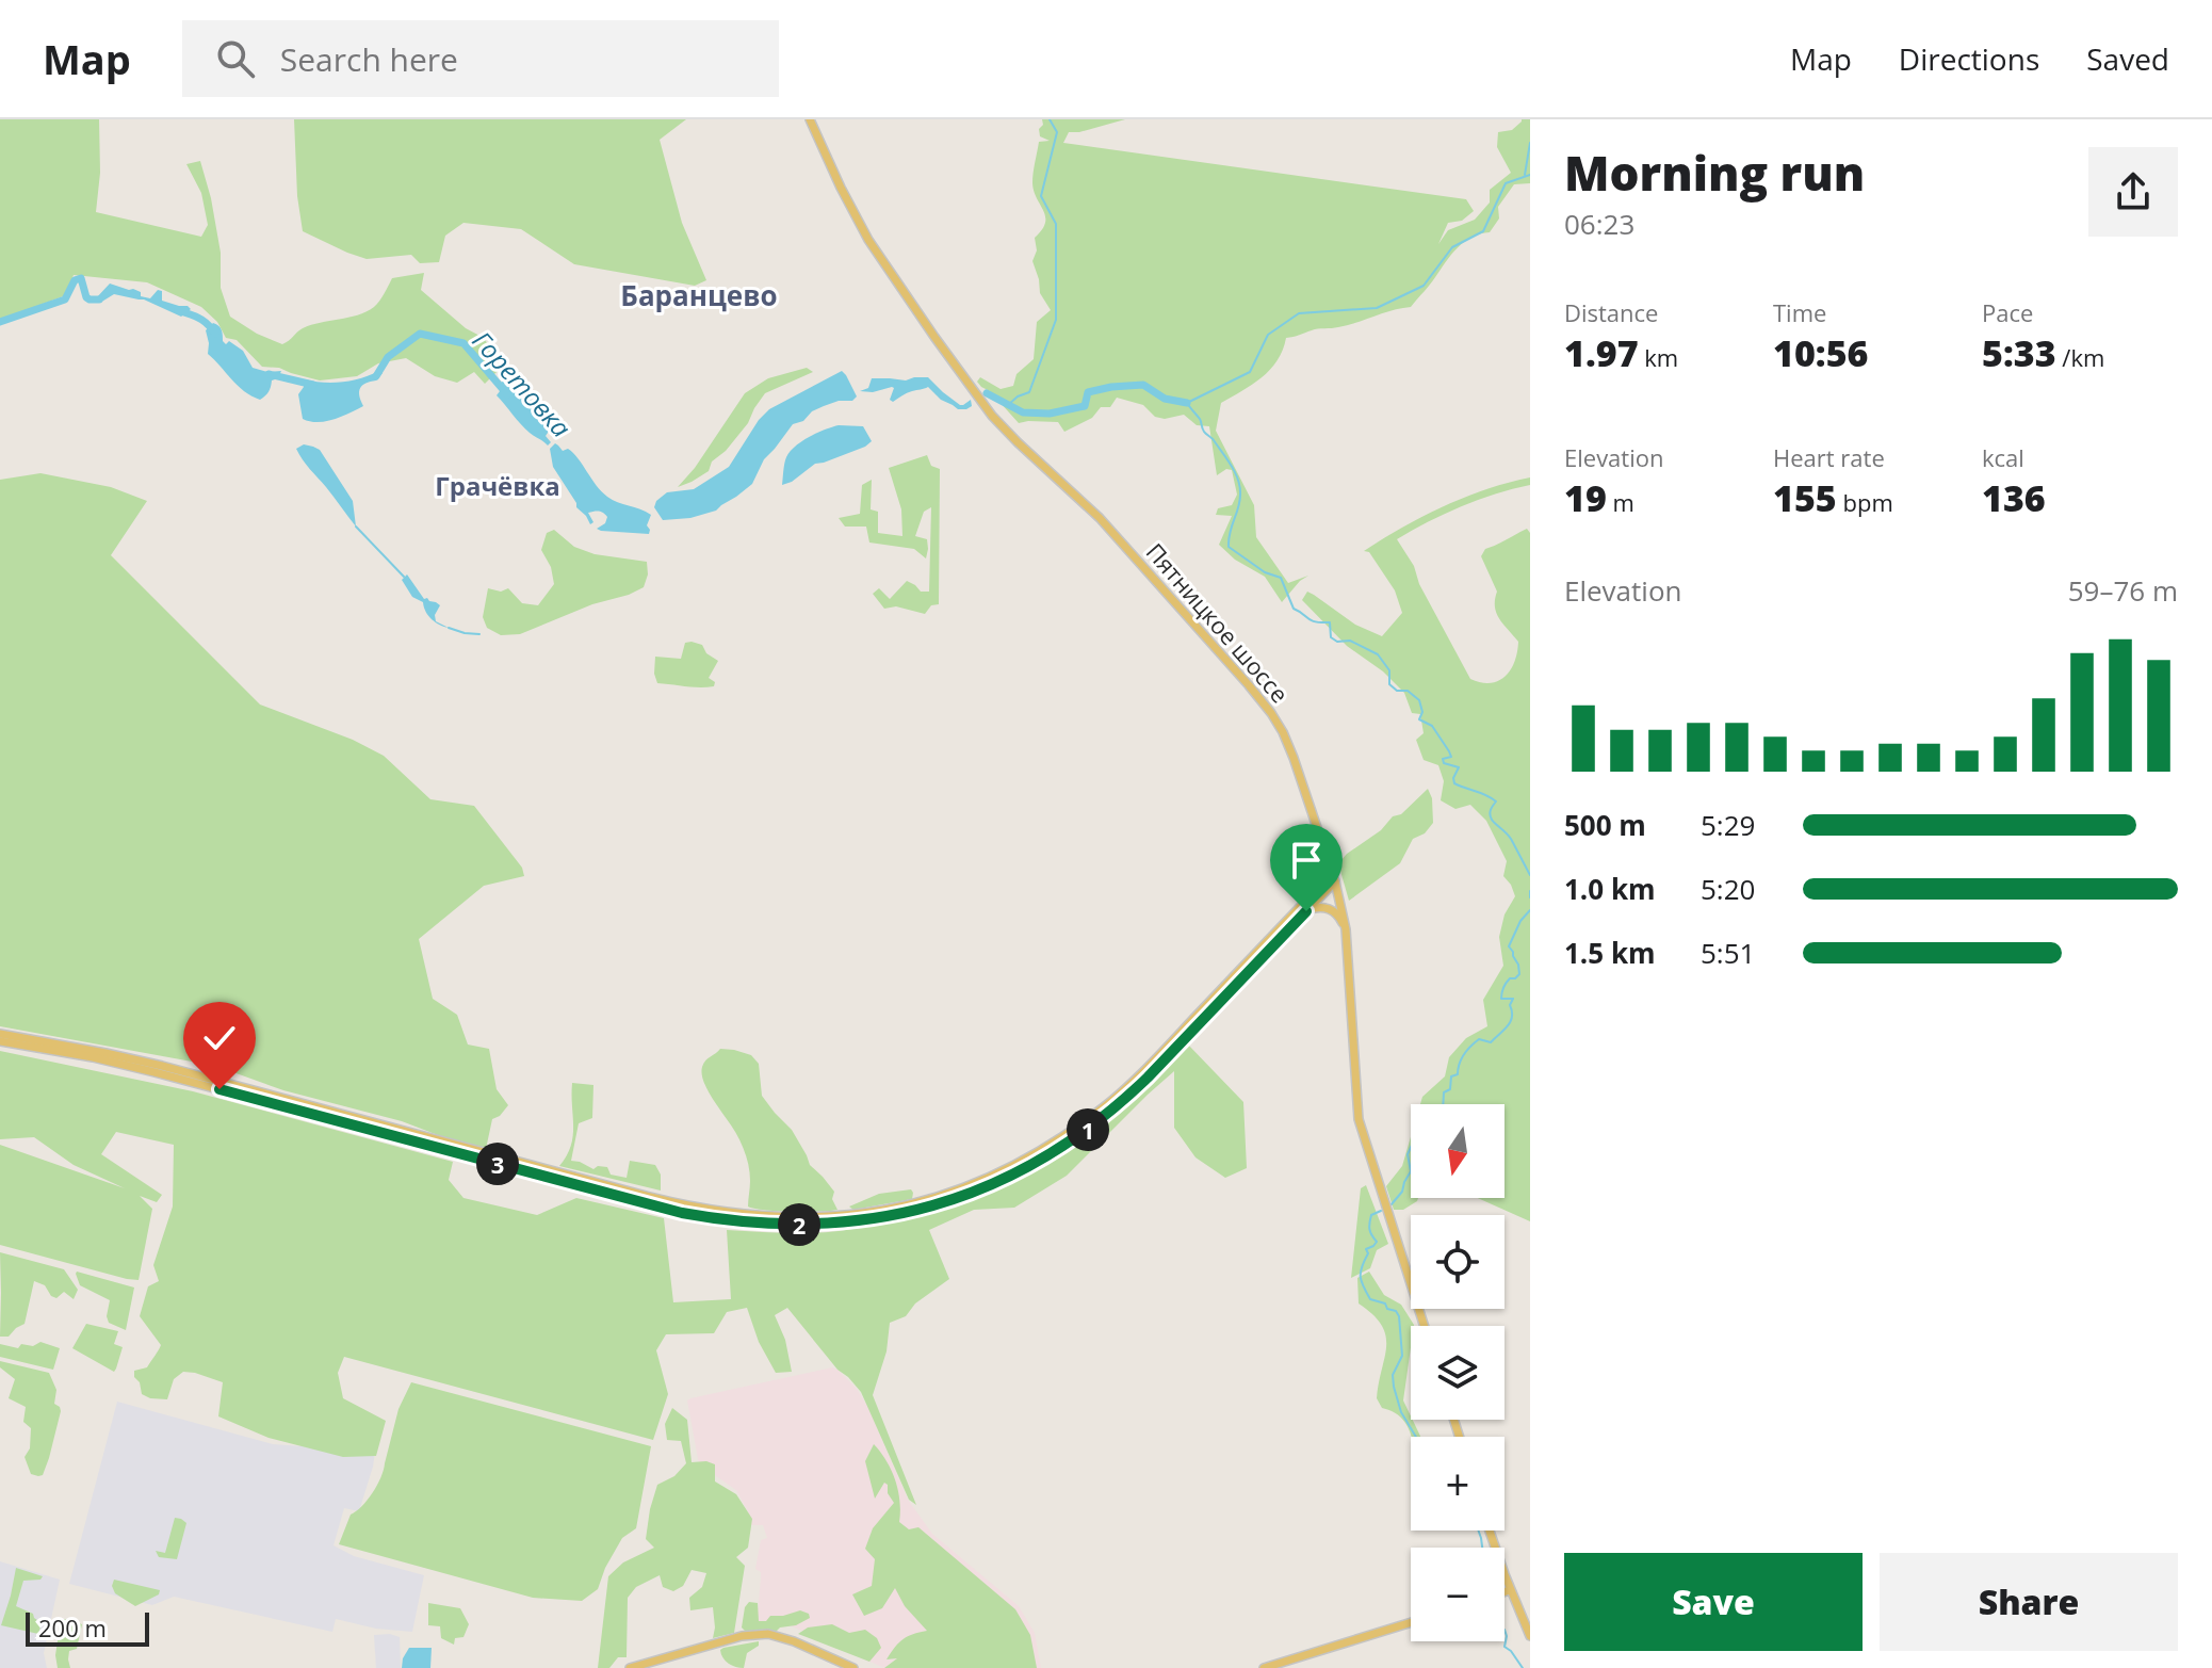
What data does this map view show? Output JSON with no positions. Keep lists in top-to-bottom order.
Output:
{
  "streets": {
    "main road": ["Пятницкое шоссе"]
  },
  "districts": ["Баранцево", "Грачёвка"],
  "water": ["Горетовка"],
  "scale_bar": "200 m",
  "north": "bottom",
  "page": {
    "header": "Map",
    "search": "Search here",
    "nav": ["Map", "Directions", "Saved"],
    "heading": ["Morning run", "06:23"],
    "stats": [
      ["Distance", "1.97 km"],
      ["Time", "10:56"],
      ["Pace", "5:33 /km"],
      ["Elevation", "19 m"],
      ["Heart rate", "155 bpm"],
      ["kcal", "136"]
    ],
    "chart": ["Elevation", "59–76 m"],
    "list": [
      {
        "name": "500 m",
        "note": "5:29"
      },
      {
        "name": "1.0 km",
        "note": "5:20"
      },
      {
        "name": "1.5 km",
        "note": "5:51"
      }
    ],
    "map_buttons": ["+", "−"],
    "pins": ["1", "3", "2"],
    "buttons": ["Save", "Share"],
    "scale": "200 m"
  }
}
